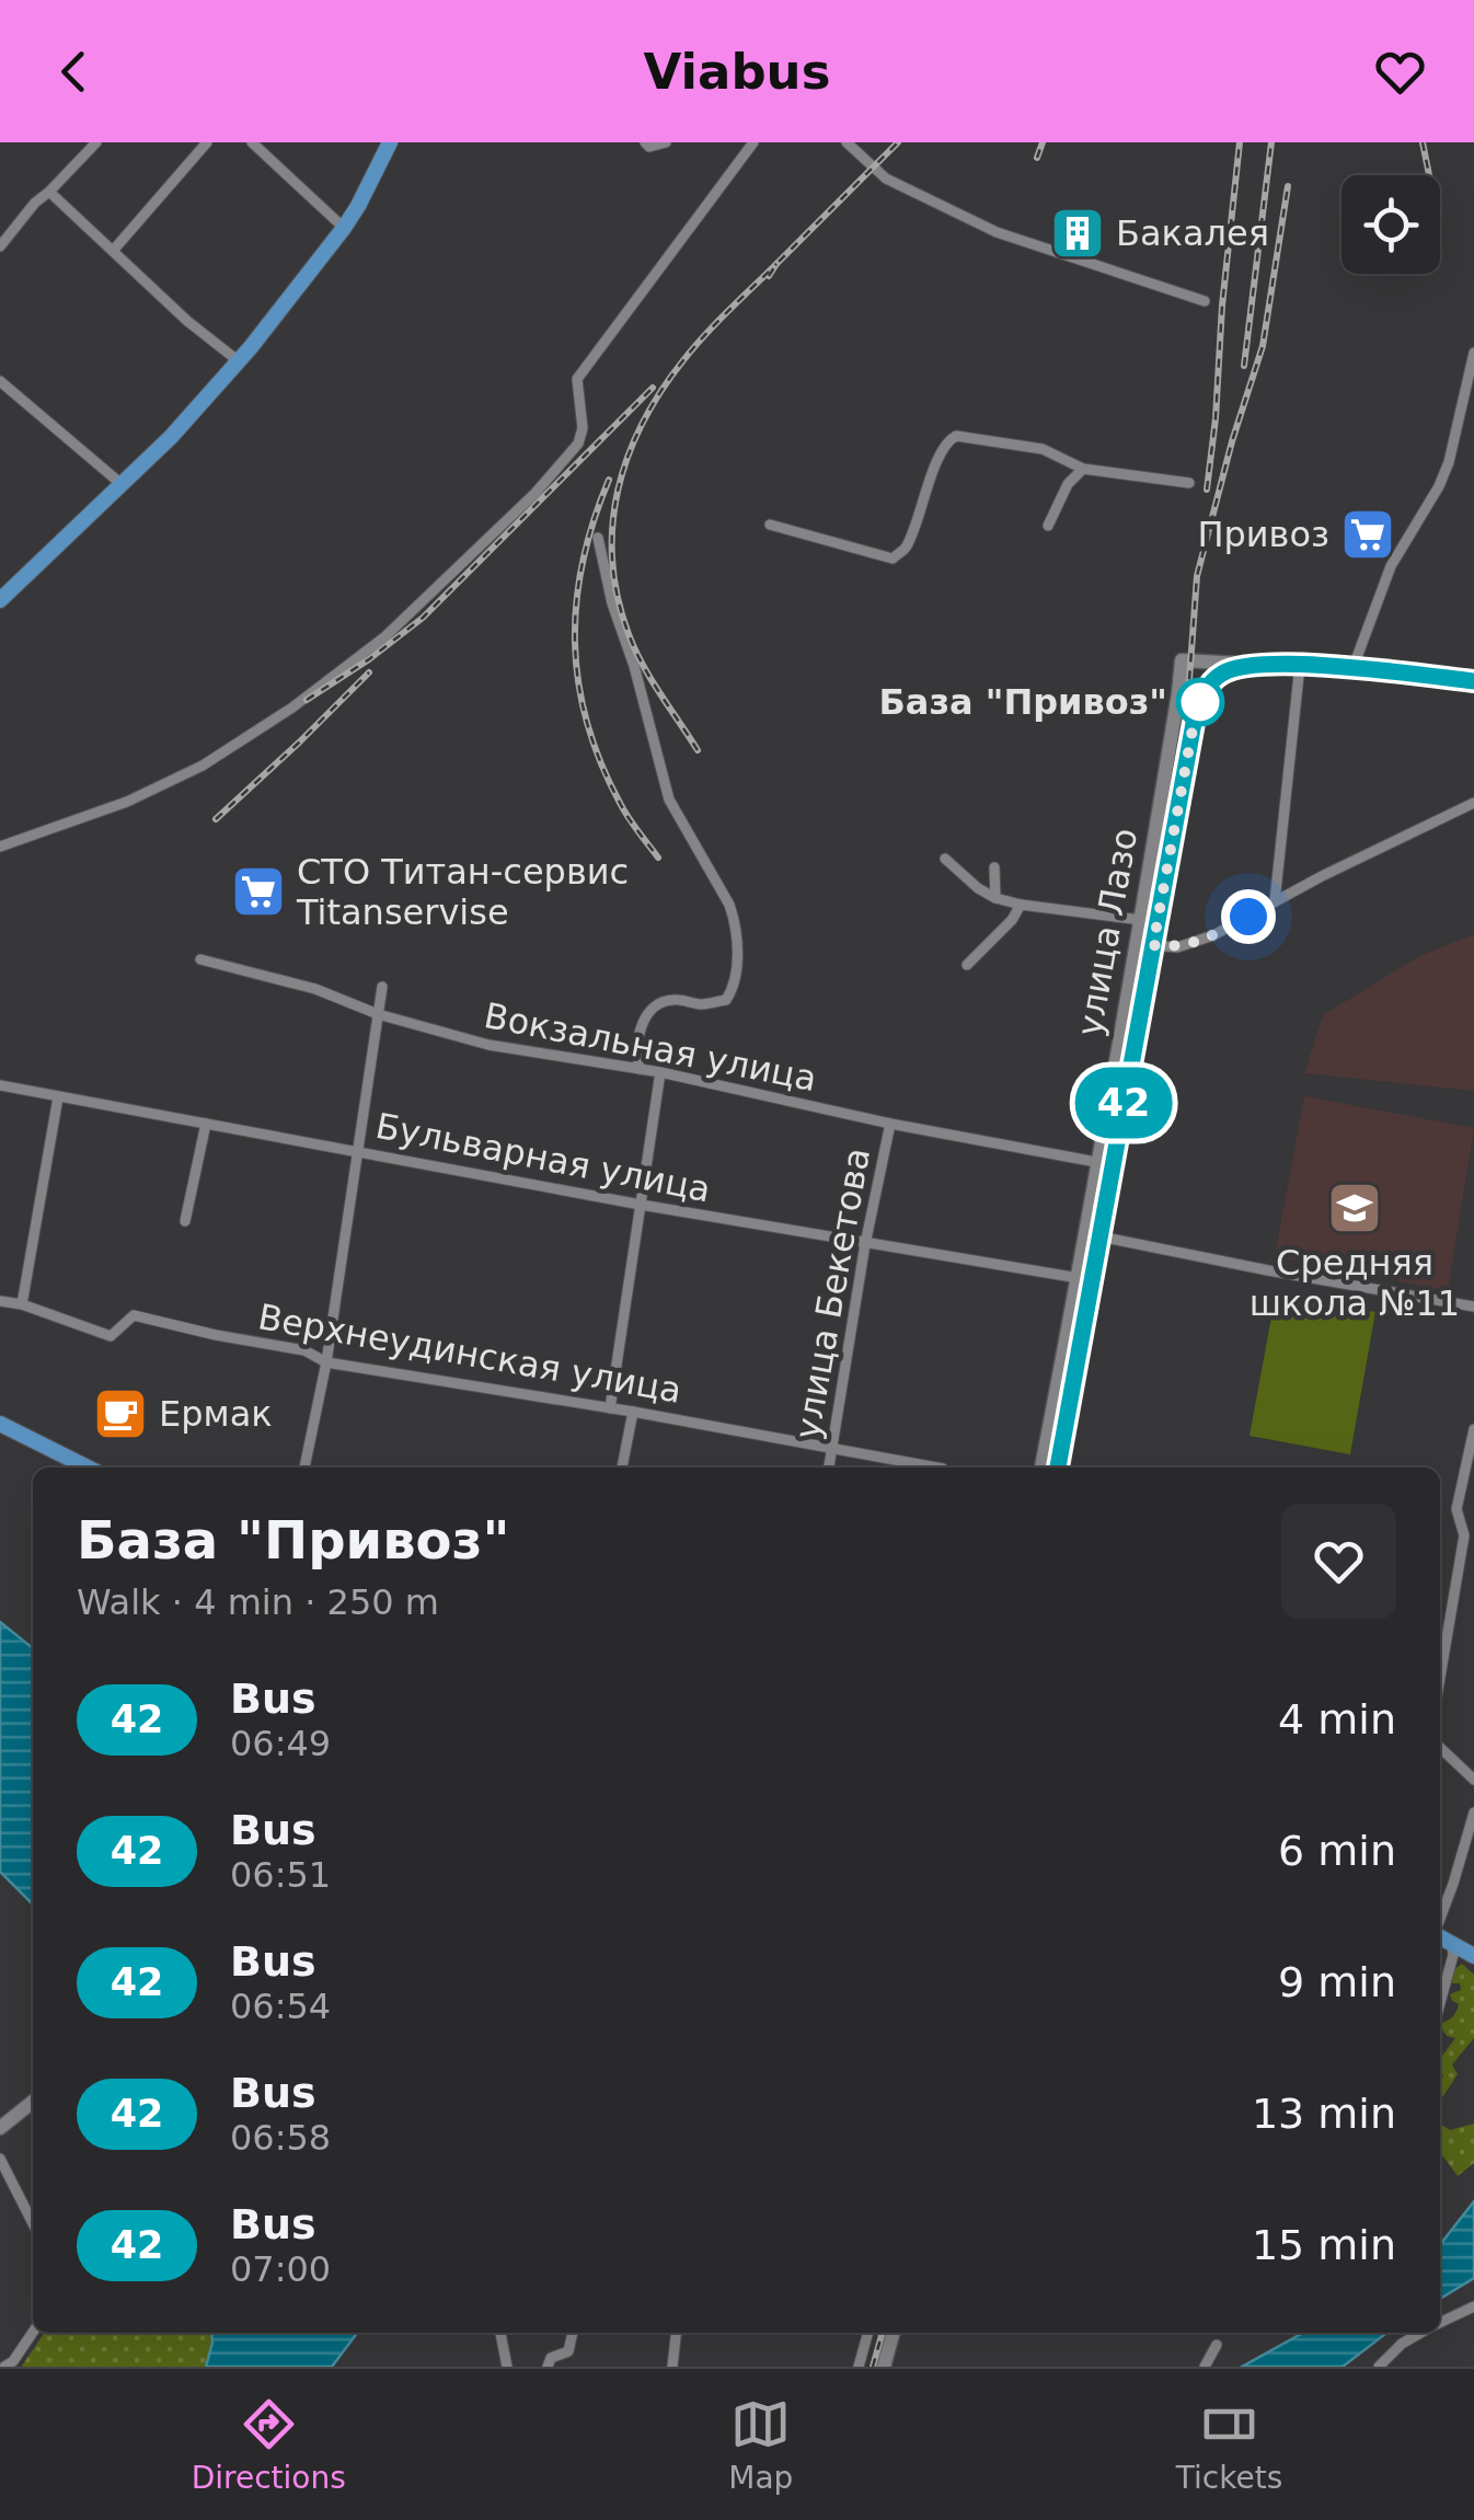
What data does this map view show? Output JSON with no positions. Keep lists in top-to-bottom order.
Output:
{
  "streets": {
    "main road": ["улица Лазо"],
    "street": [
      "Вокзальная улица",
      "Бульварная улица",
      "улица Бекетова",
      "Верхнеудинская улица"
    ]
  },
  "crossings": [
    ["улица Лазо", "Вокзальная улица"],
    ["улица Лазо", "Бульварная улица"],
    ["Вокзальная улица", "улица Бекетова"],
    ["Бульварная улица", "улица Бекетова"],
    ["улица Бекетова", "Верхнеудинская улица"]
  ],
  "places": {
    "building": ["Бакалея"],
    "supermarket": ["Привоз", "СТО Титан-сервис Titanservise"],
    "other": ["База \"Привоз\""],
    "school or university": ["Средняя школа №11"],
    "cafe": ["Ермак"]
  },
  "lines": ["bus line 42"],
  "page": {
    "header": "Viabus",
    "on_map": "42",
    "heading": ["База \"Привоз\"", "Walk · 4 min · 250 m"],
    "list": [
      {
        "mark": "42",
        "name": "Bus",
        "note": "06:49",
        "value": "4 min"
      },
      {
        "mark": "42",
        "name": "Bus",
        "note": "06:51",
        "value": "6 min"
      },
      {
        "mark": "42",
        "name": "Bus",
        "note": "06:54",
        "value": "9 min"
      },
      {
        "mark": "42",
        "name": "Bus",
        "note": "06:58",
        "value": "13 min"
      },
      {
        "mark": "42",
        "name": "Bus",
        "note": "07:00",
        "value": "15 min"
      }
    ],
    "tabs": ["Directions", "Map", "Tickets"]
  }
}
